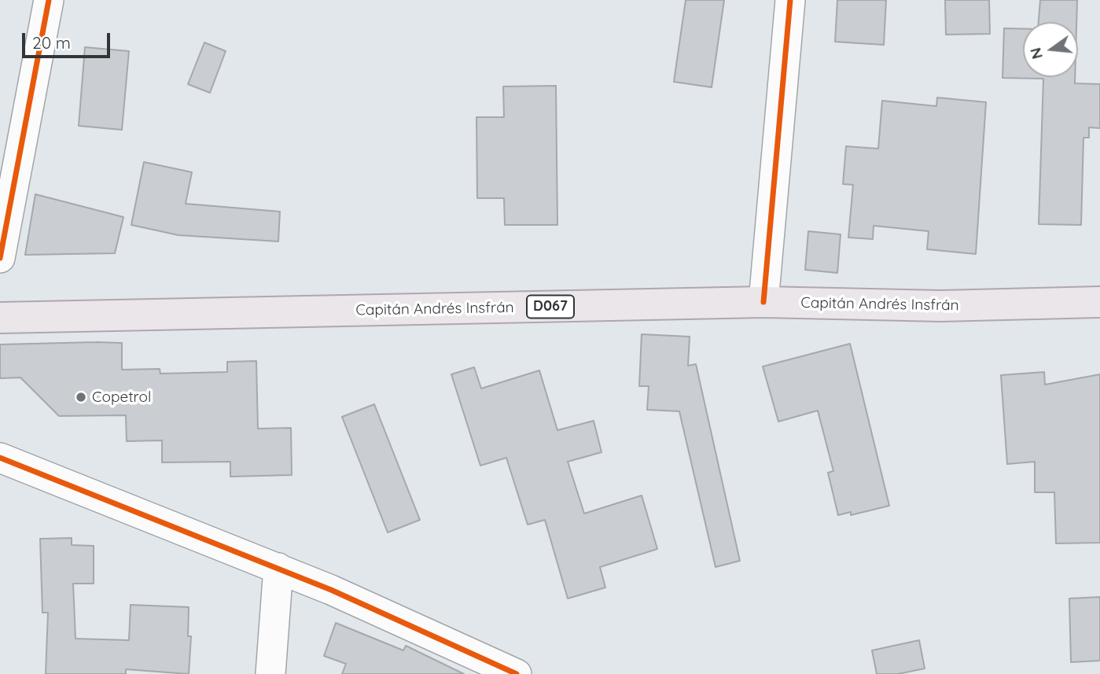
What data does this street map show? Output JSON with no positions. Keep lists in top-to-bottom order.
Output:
{
  "streets": {
    "main road": ["Capitán Andrés Insfrán", "D067"]
  },
  "places": ["Copetrol"],
  "scale_bar": "20 m",
  "north": "left"
}
